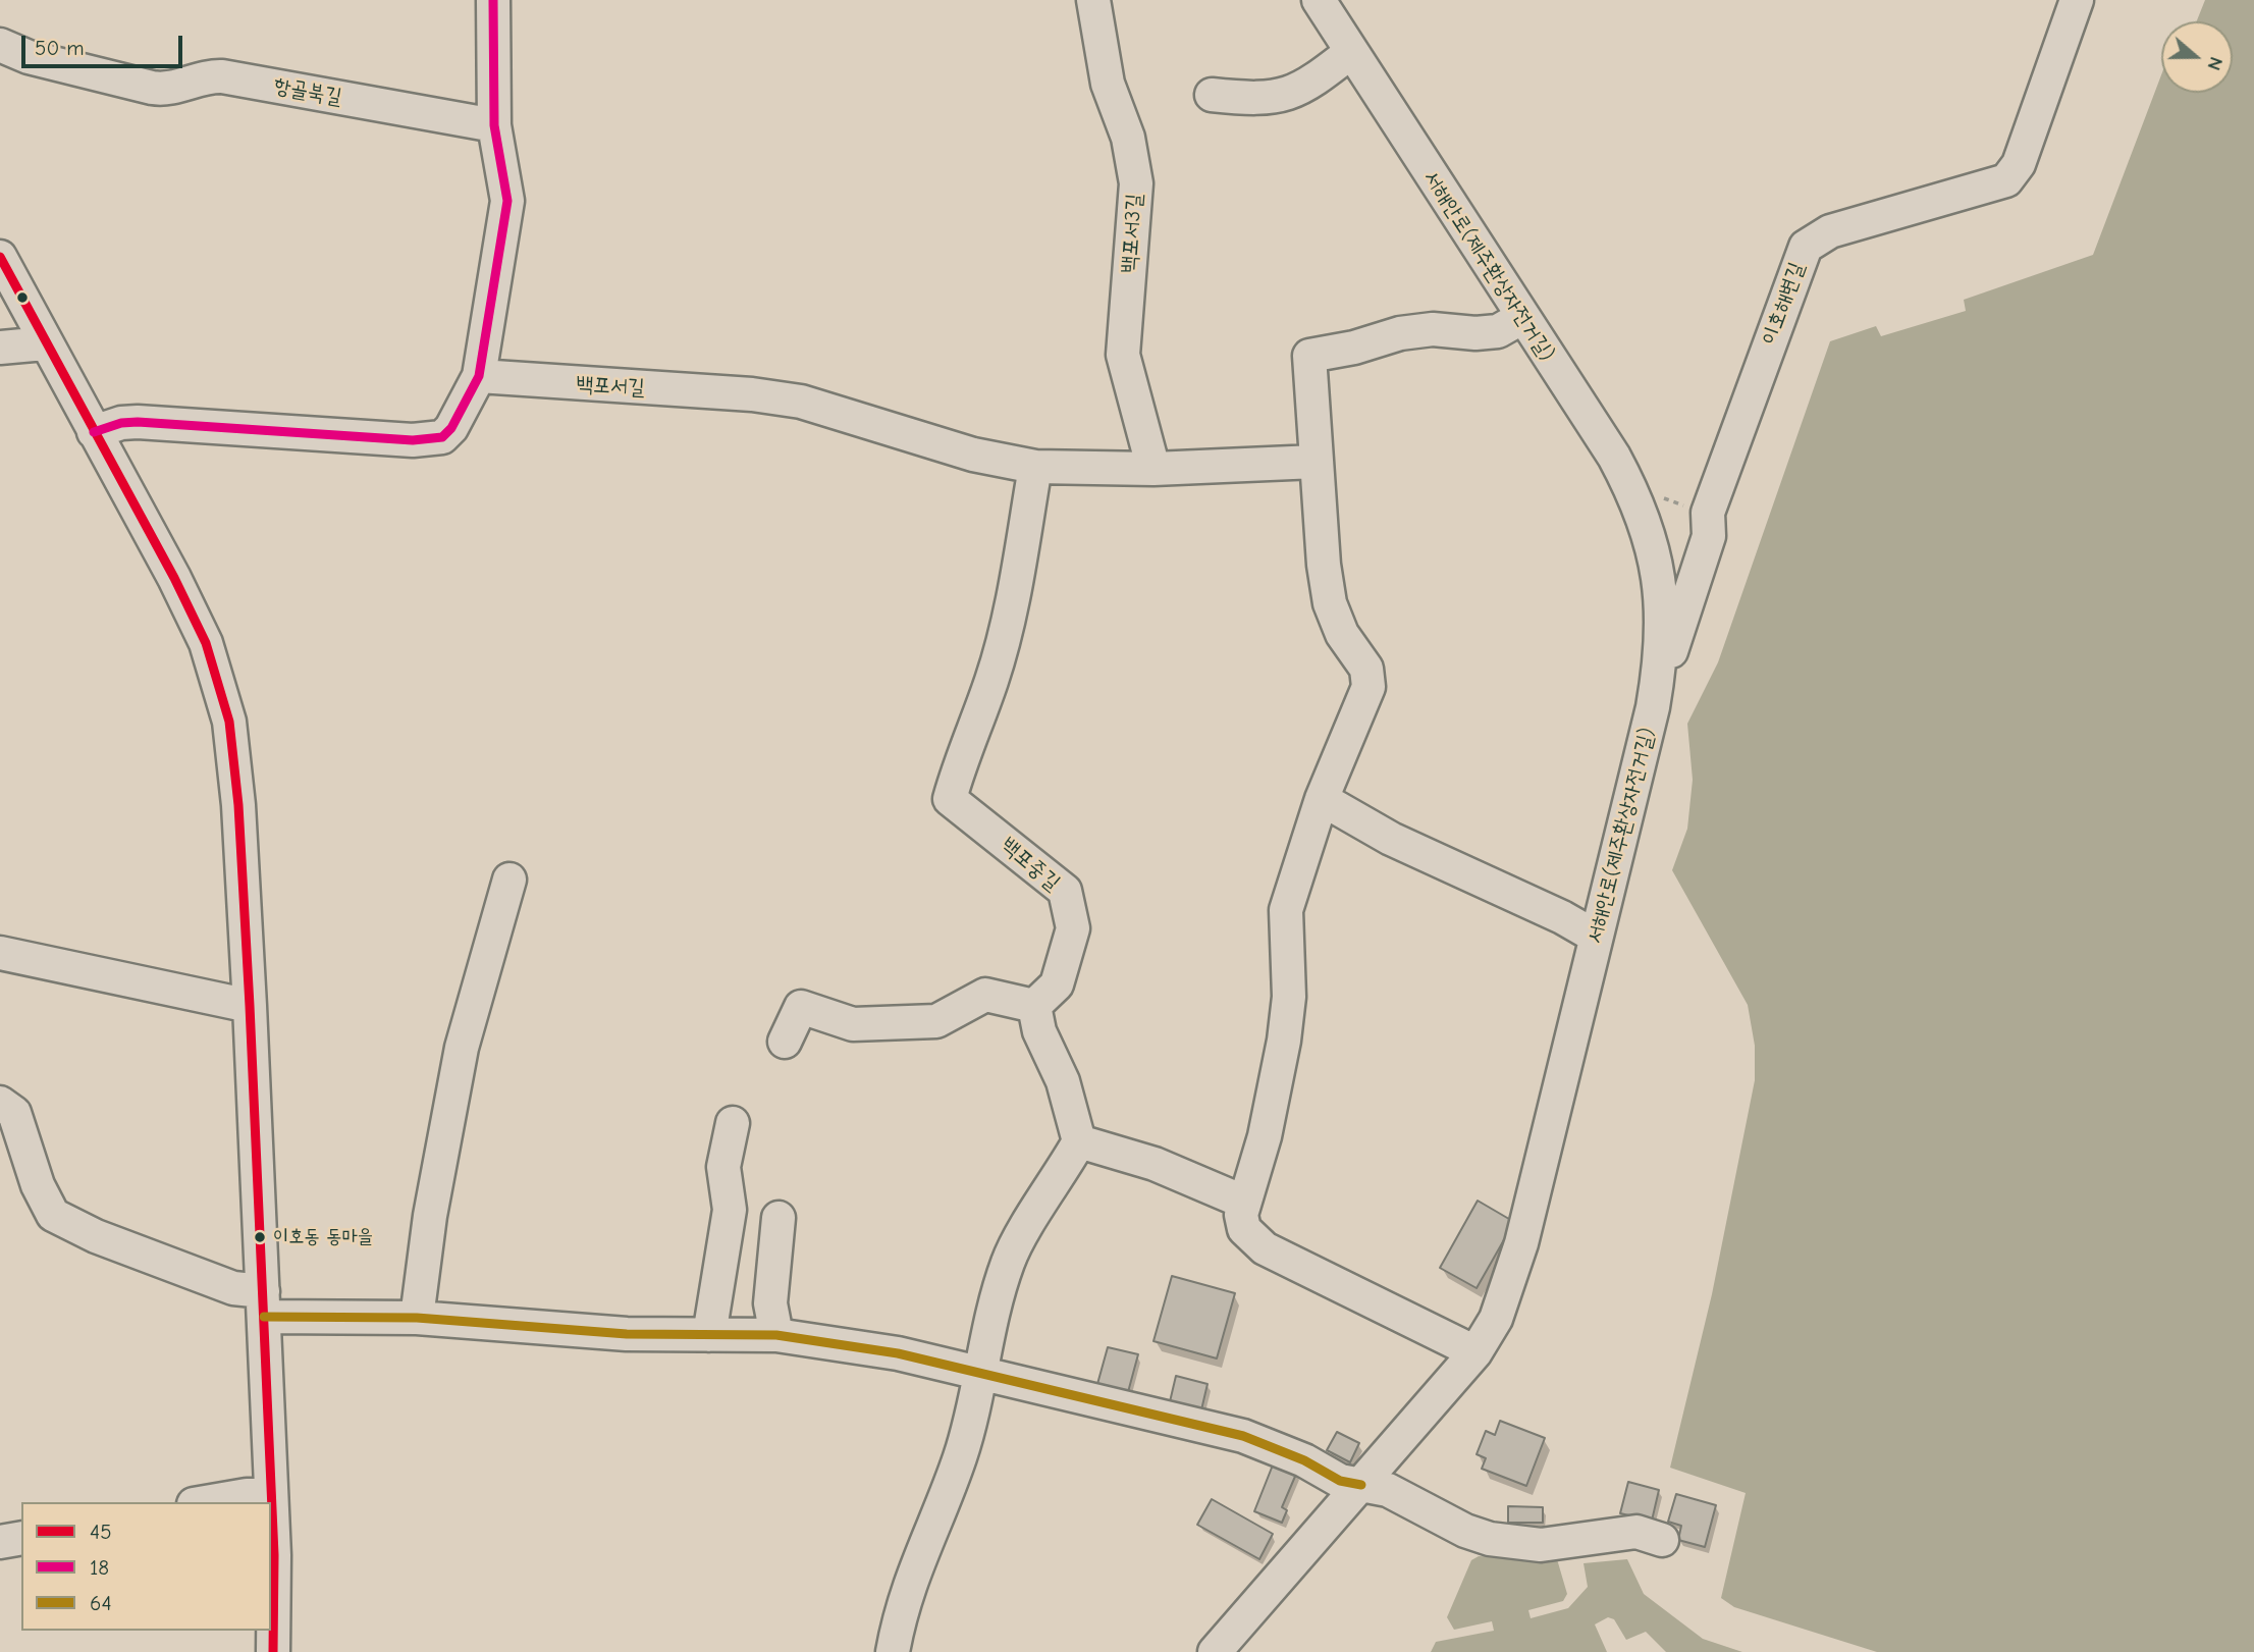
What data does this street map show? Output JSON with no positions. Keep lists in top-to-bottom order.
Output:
{
  "streets": {
    "street": [
      "항골북길",
      "백포서3길",
      "서해안로(제주환상자전거길)",
      "이호해변길",
      "백포서길",
      "백포중길"
    ]
  },
  "crossings": [
    ["백포서3길", "백포서길"],
    ["서해안로(제주환상자전거길)", "이호해변길"],
    ["백포서길", "백포중길"]
  ],
  "places": ["이호동 동마을"],
  "lines": ["transit line 18", "transit line 45", "transit line 64"],
  "legend": ["45", "18", "64"],
  "scale_bar": "50 m",
  "north": "right"
}
